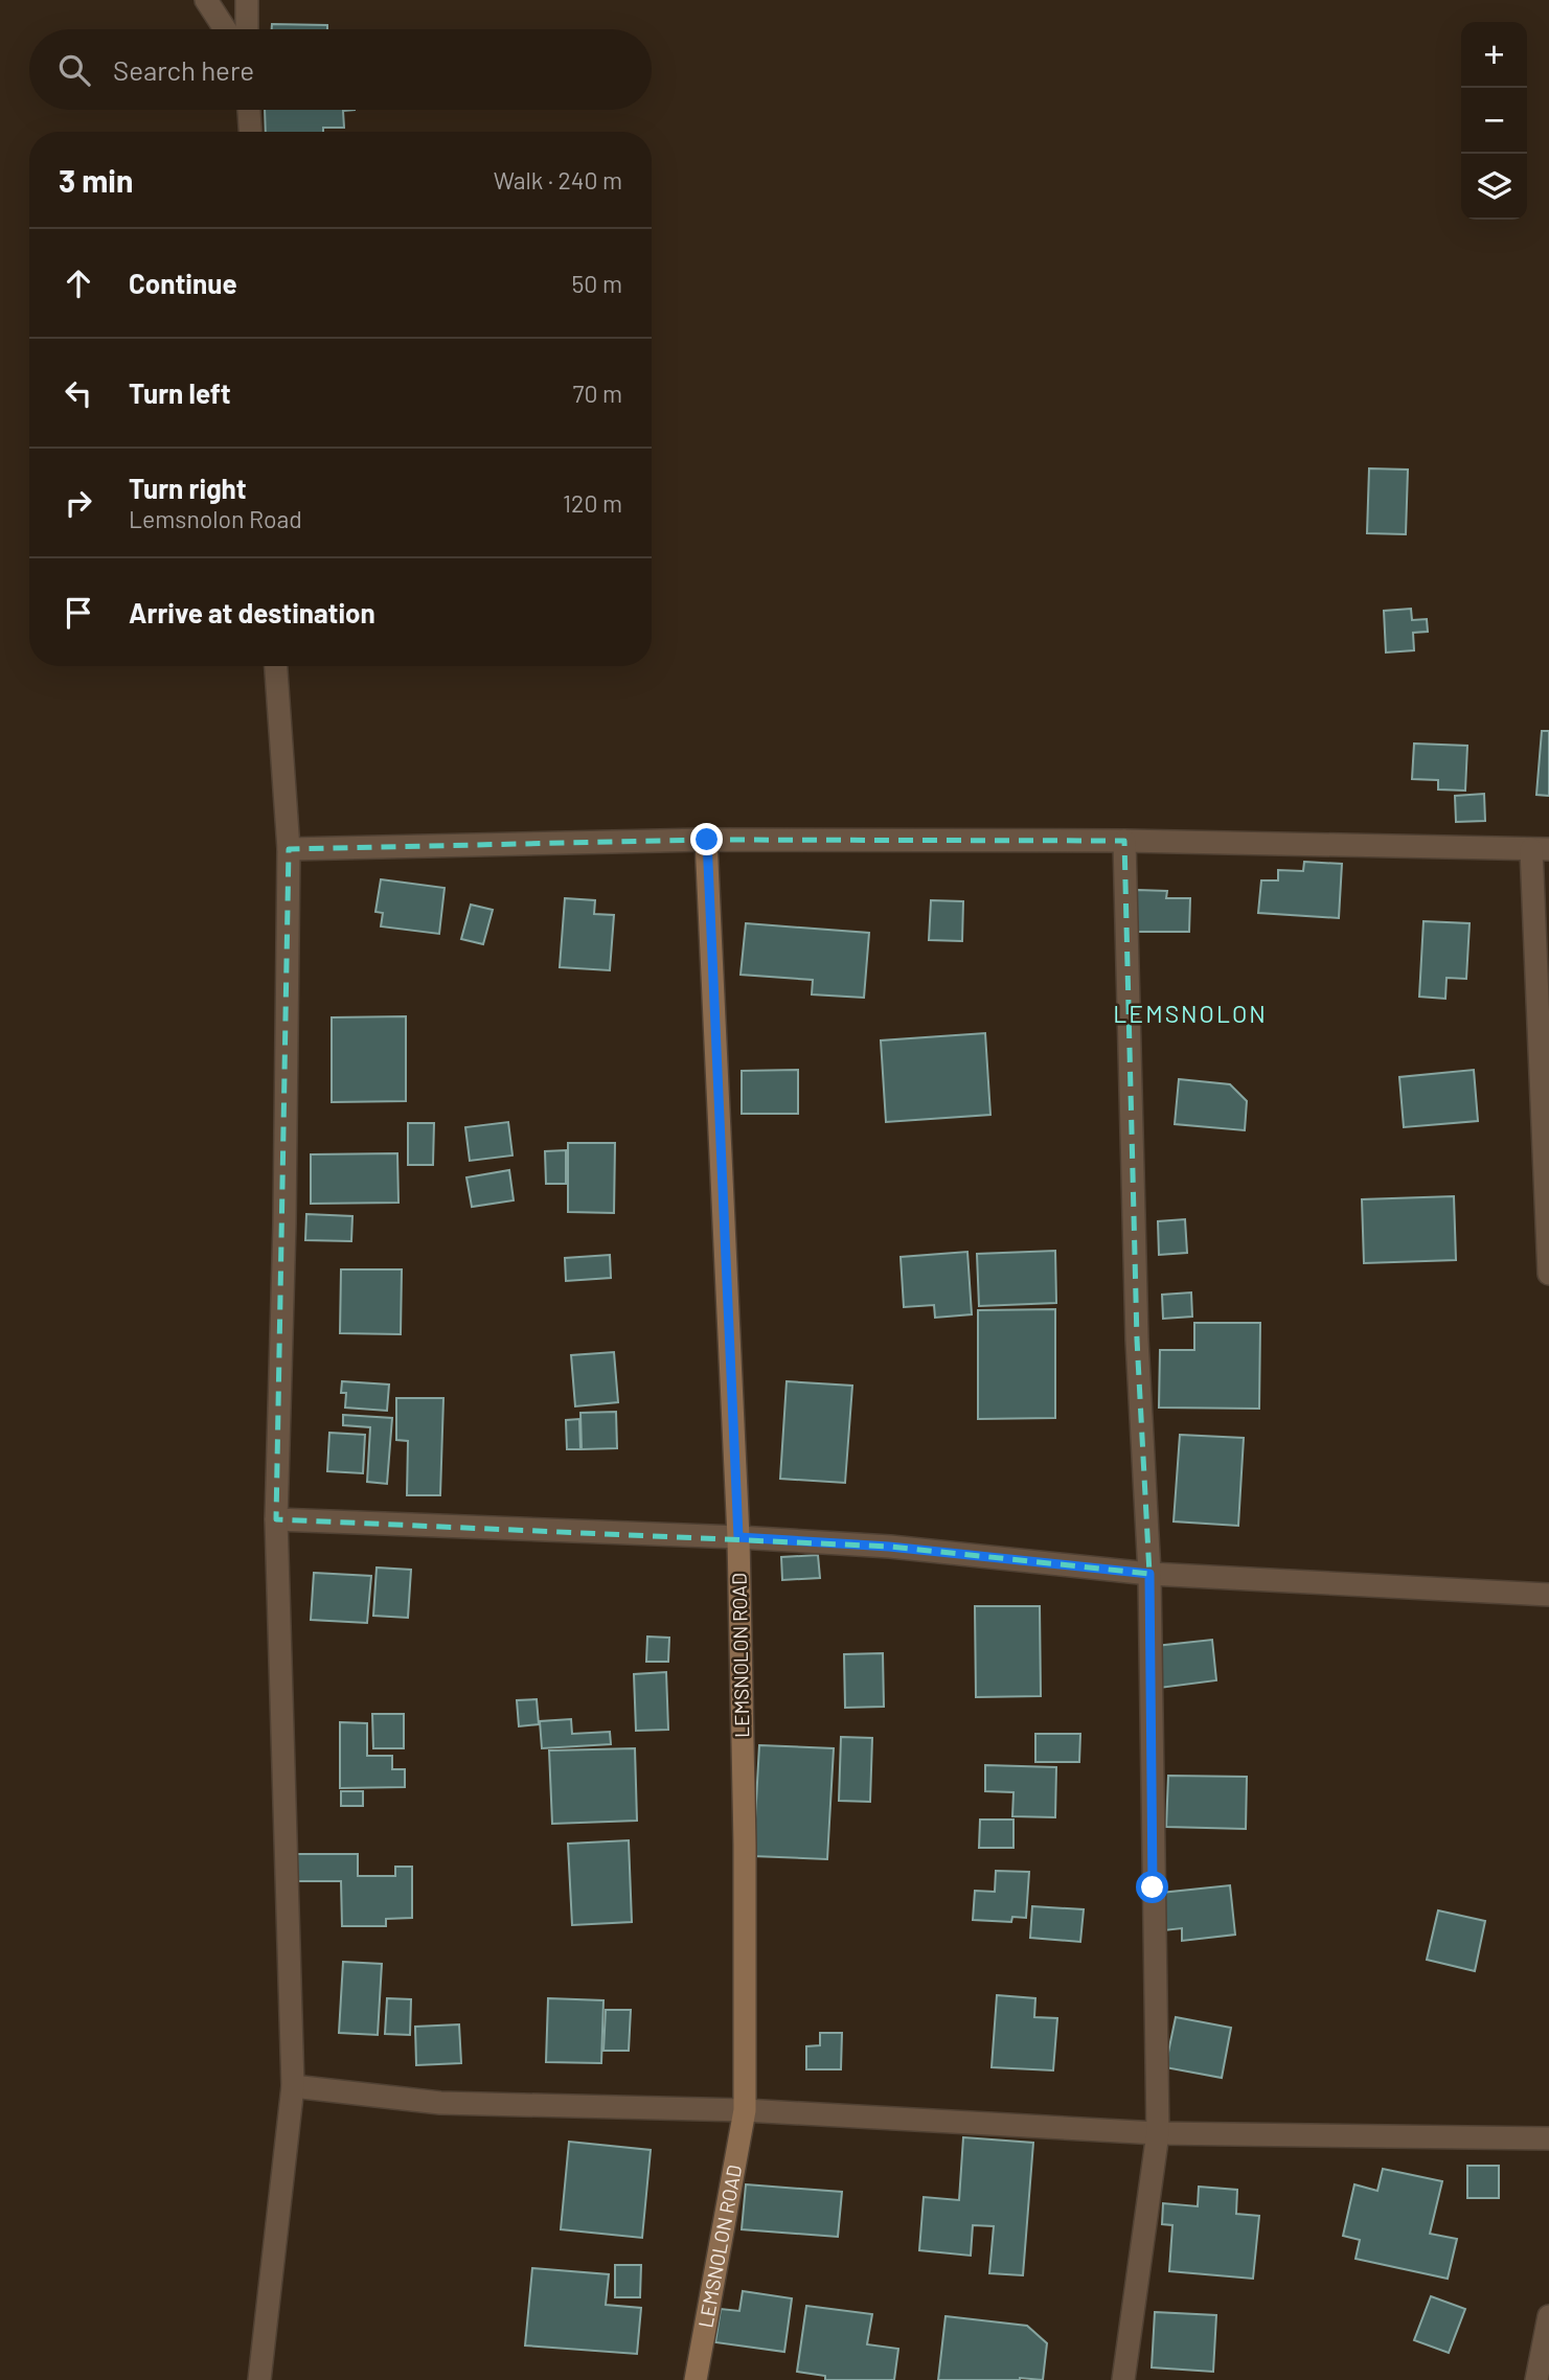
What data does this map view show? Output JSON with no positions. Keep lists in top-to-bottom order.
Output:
{
  "streets": {
    "street": ["LEMSNOLON ROAD"]
  },
  "districts": ["LEMSNOLON"],
  "page": {
    "map_buttons": ["+", "−"],
    "search": "Search here",
    "heading": ["3 min", "Walk · 240 m"],
    "list": [
      ["Continue", "50 m"],
      ["Turn left", "70 m"],
      ["Turn right", "Lemsnolon Road", "120 m"],
      "Arrive at destination"
    ]
  }
}
